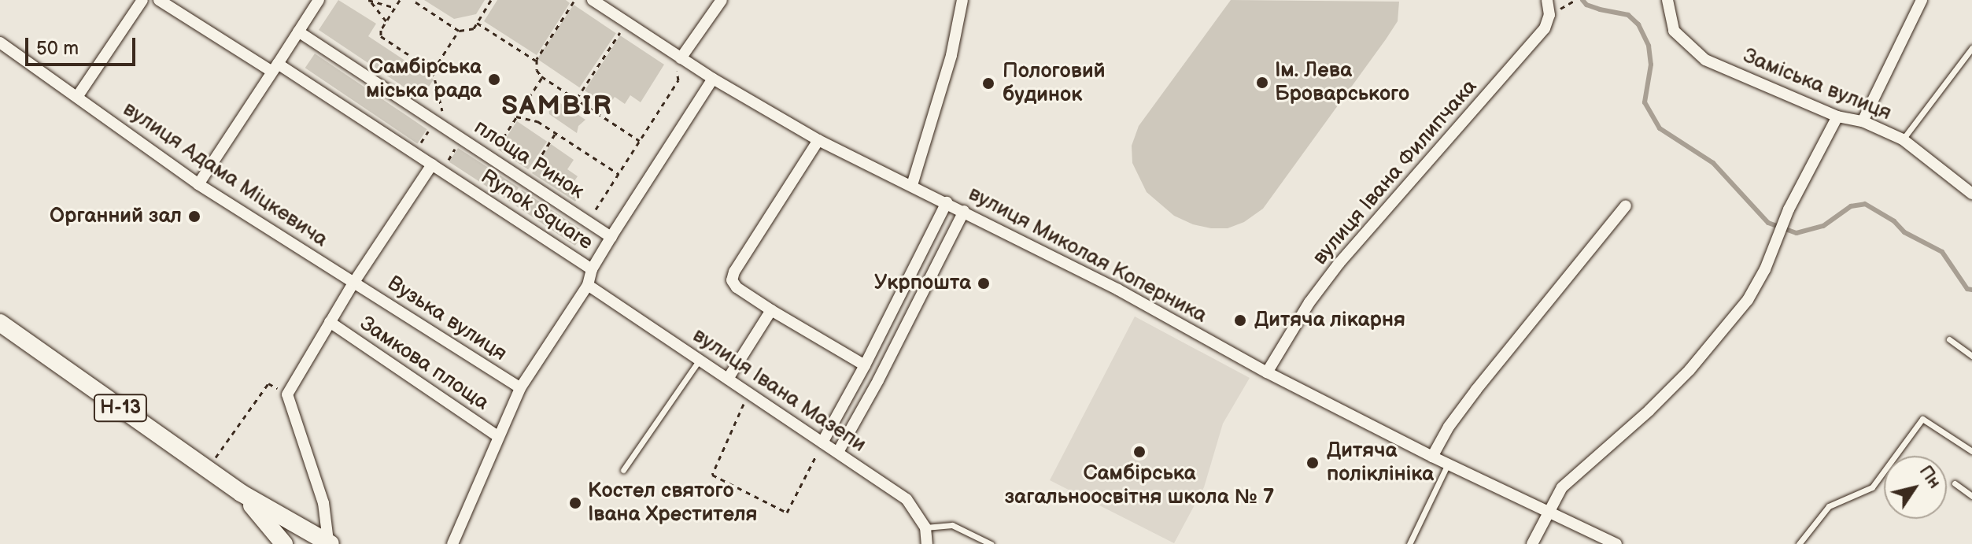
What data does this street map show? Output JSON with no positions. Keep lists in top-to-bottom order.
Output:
{
  "streets": {
    "main road": ["Н-13"],
    "street": [
      "Заміська вулиця",
      "площа Ринок",
      "вулиця Івана Филипчака",
      "вулиця Адама Міцкевича",
      "Rynok Square",
      "вулиця Миколая Коперника",
      "Вузька вулиця",
      "Замкова площа",
      "вулиця Івана Мазепи"
    ]
  },
  "crossings": [
    ["площа Ринок", "Rynok Square"],
    ["вулиця Івана Филипчака", "вулиця Миколая Коперника"],
    ["вулиця Адама Міцкевича", "Вузька вулиця"],
    ["Rynok Square", "вулиця Миколая Коперника"]
  ],
  "districts": ["SAMBIR"],
  "places": [
    "Самбірська міська рада",
    "Ім. Лева Броварського",
    "Пологовий будинок",
    "Органний зал",
    "Укрпошта",
    "Дитяча лікарня",
    "Самбірська загальноосвітня школа № 7",
    "Дитяча поліклініка",
    "Костел святого Івана Хрестителя"
  ],
  "scale_bar": "50 m",
  "north": "top right"
}
